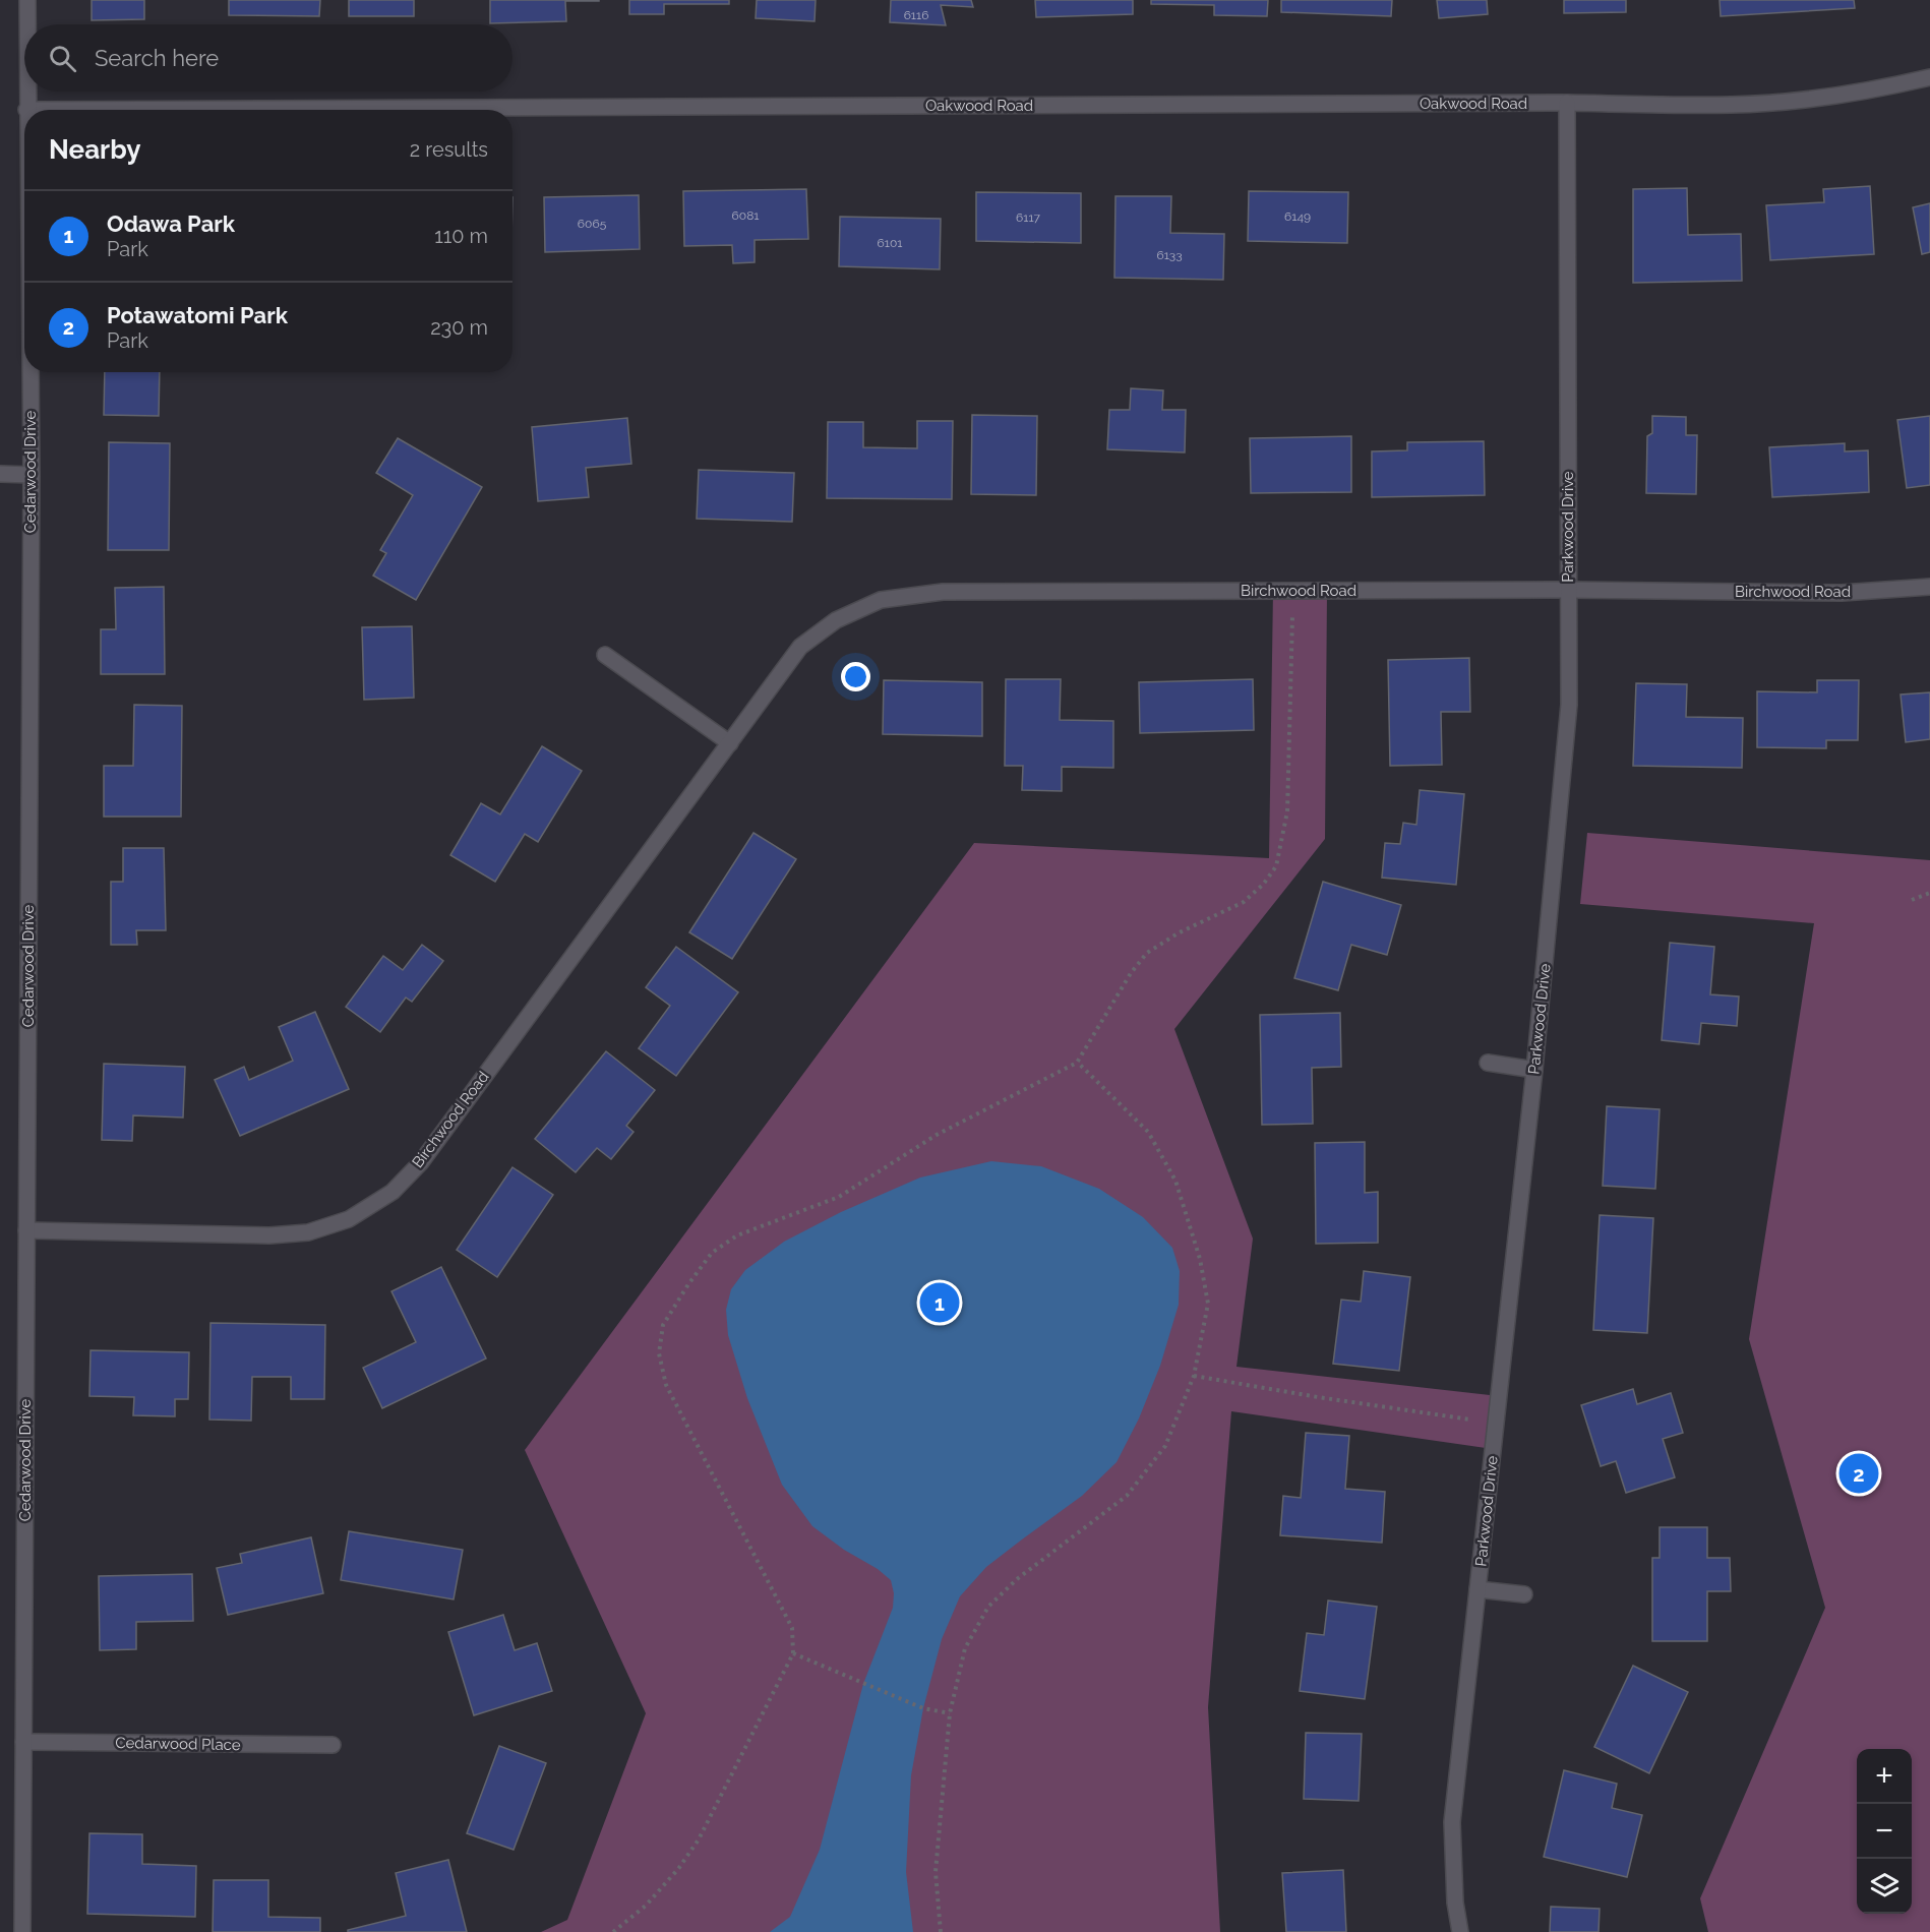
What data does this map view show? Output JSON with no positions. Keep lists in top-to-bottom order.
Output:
{
  "streets": {
    "street": [
      "Oakwood Road",
      "Cedarwood Drive",
      "Parkwood Drive",
      "Birchwood Road",
      "Cedarwood Place"
    ]
  },
  "crossings": [
    ["Oakwood Road", "Cedarwood Drive"],
    ["Oakwood Road", "Parkwood Drive"],
    ["Cedarwood Drive", "Birchwood Road"],
    ["Cedarwood Drive", "Cedarwood Place"],
    ["Parkwood Drive", "Birchwood Road"]
  ],
  "house_numbers": [
    "6116",
    "6081",
    "6149",
    "6117",
    "6065",
    "6101",
    "6133"
  ],
  "page": {
    "search": "Search here",
    "heading": ["Nearby", "2 results"],
    "list": [
      {
        "mark": "1",
        "name": "Odawa Park",
        "note": "Park",
        "value": "110 m"
      },
      {
        "mark": "2",
        "name": "Potawatomi Park",
        "note": "Park",
        "value": "230 m"
      }
    ],
    "pins": ["1", "2"],
    "map_buttons": ["+", "−"]
  }
}
